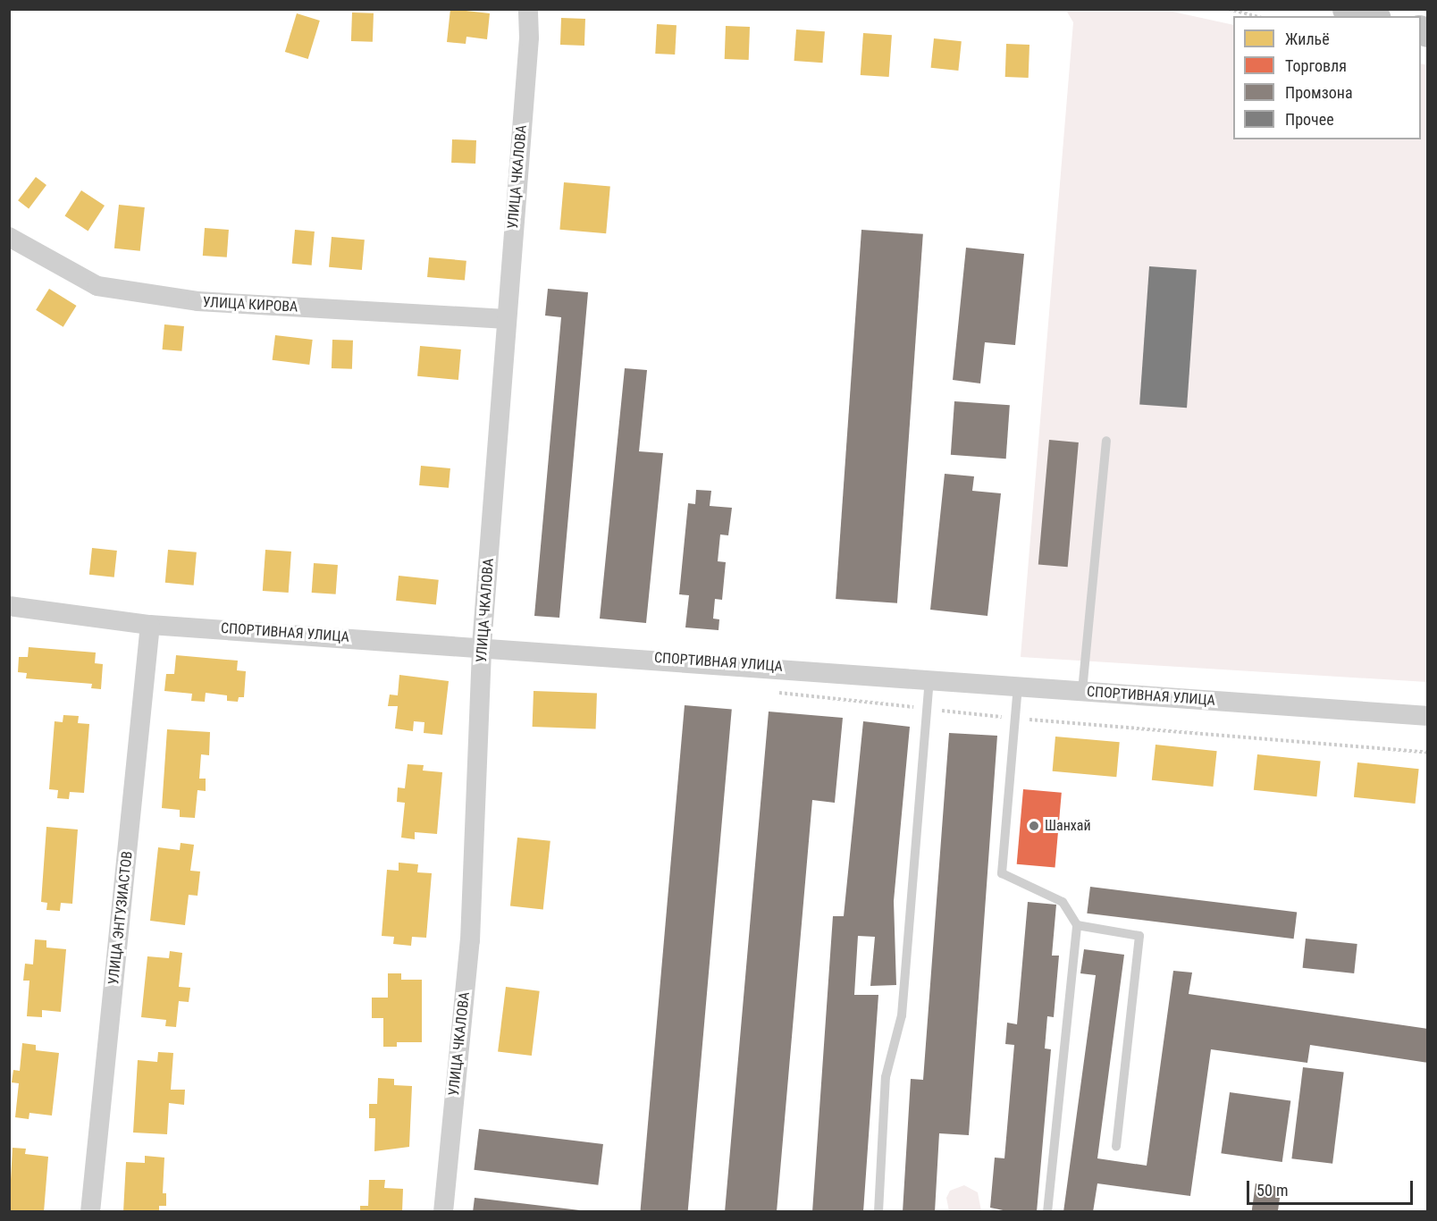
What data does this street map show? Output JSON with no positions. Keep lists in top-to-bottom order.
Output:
{
  "streets": {
    "street": [
      "УЛИЦА ЧКАЛОВА",
      "УЛИЦА КИРОВА",
      "СПОРТИВНАЯ УЛИЦА",
      "УЛИЦА ЭНТУЗИАСТОВ"
    ]
  },
  "crossings": [
    ["УЛИЦА ЧКАЛОВА", "УЛИЦА КИРОВА"],
    ["УЛИЦА ЧКАЛОВА", "СПОРТИВНАЯ УЛИЦА"],
    ["СПОРТИВНАЯ УЛИЦА", "УЛИЦА ЭНТУЗИАСТОВ"]
  ],
  "places": ["Шанхай"],
  "legend": [
    "Жильё",
    "Торговля",
    "Промзона",
    "Прочее"
  ],
  "scale_bar": "50 m"
}
